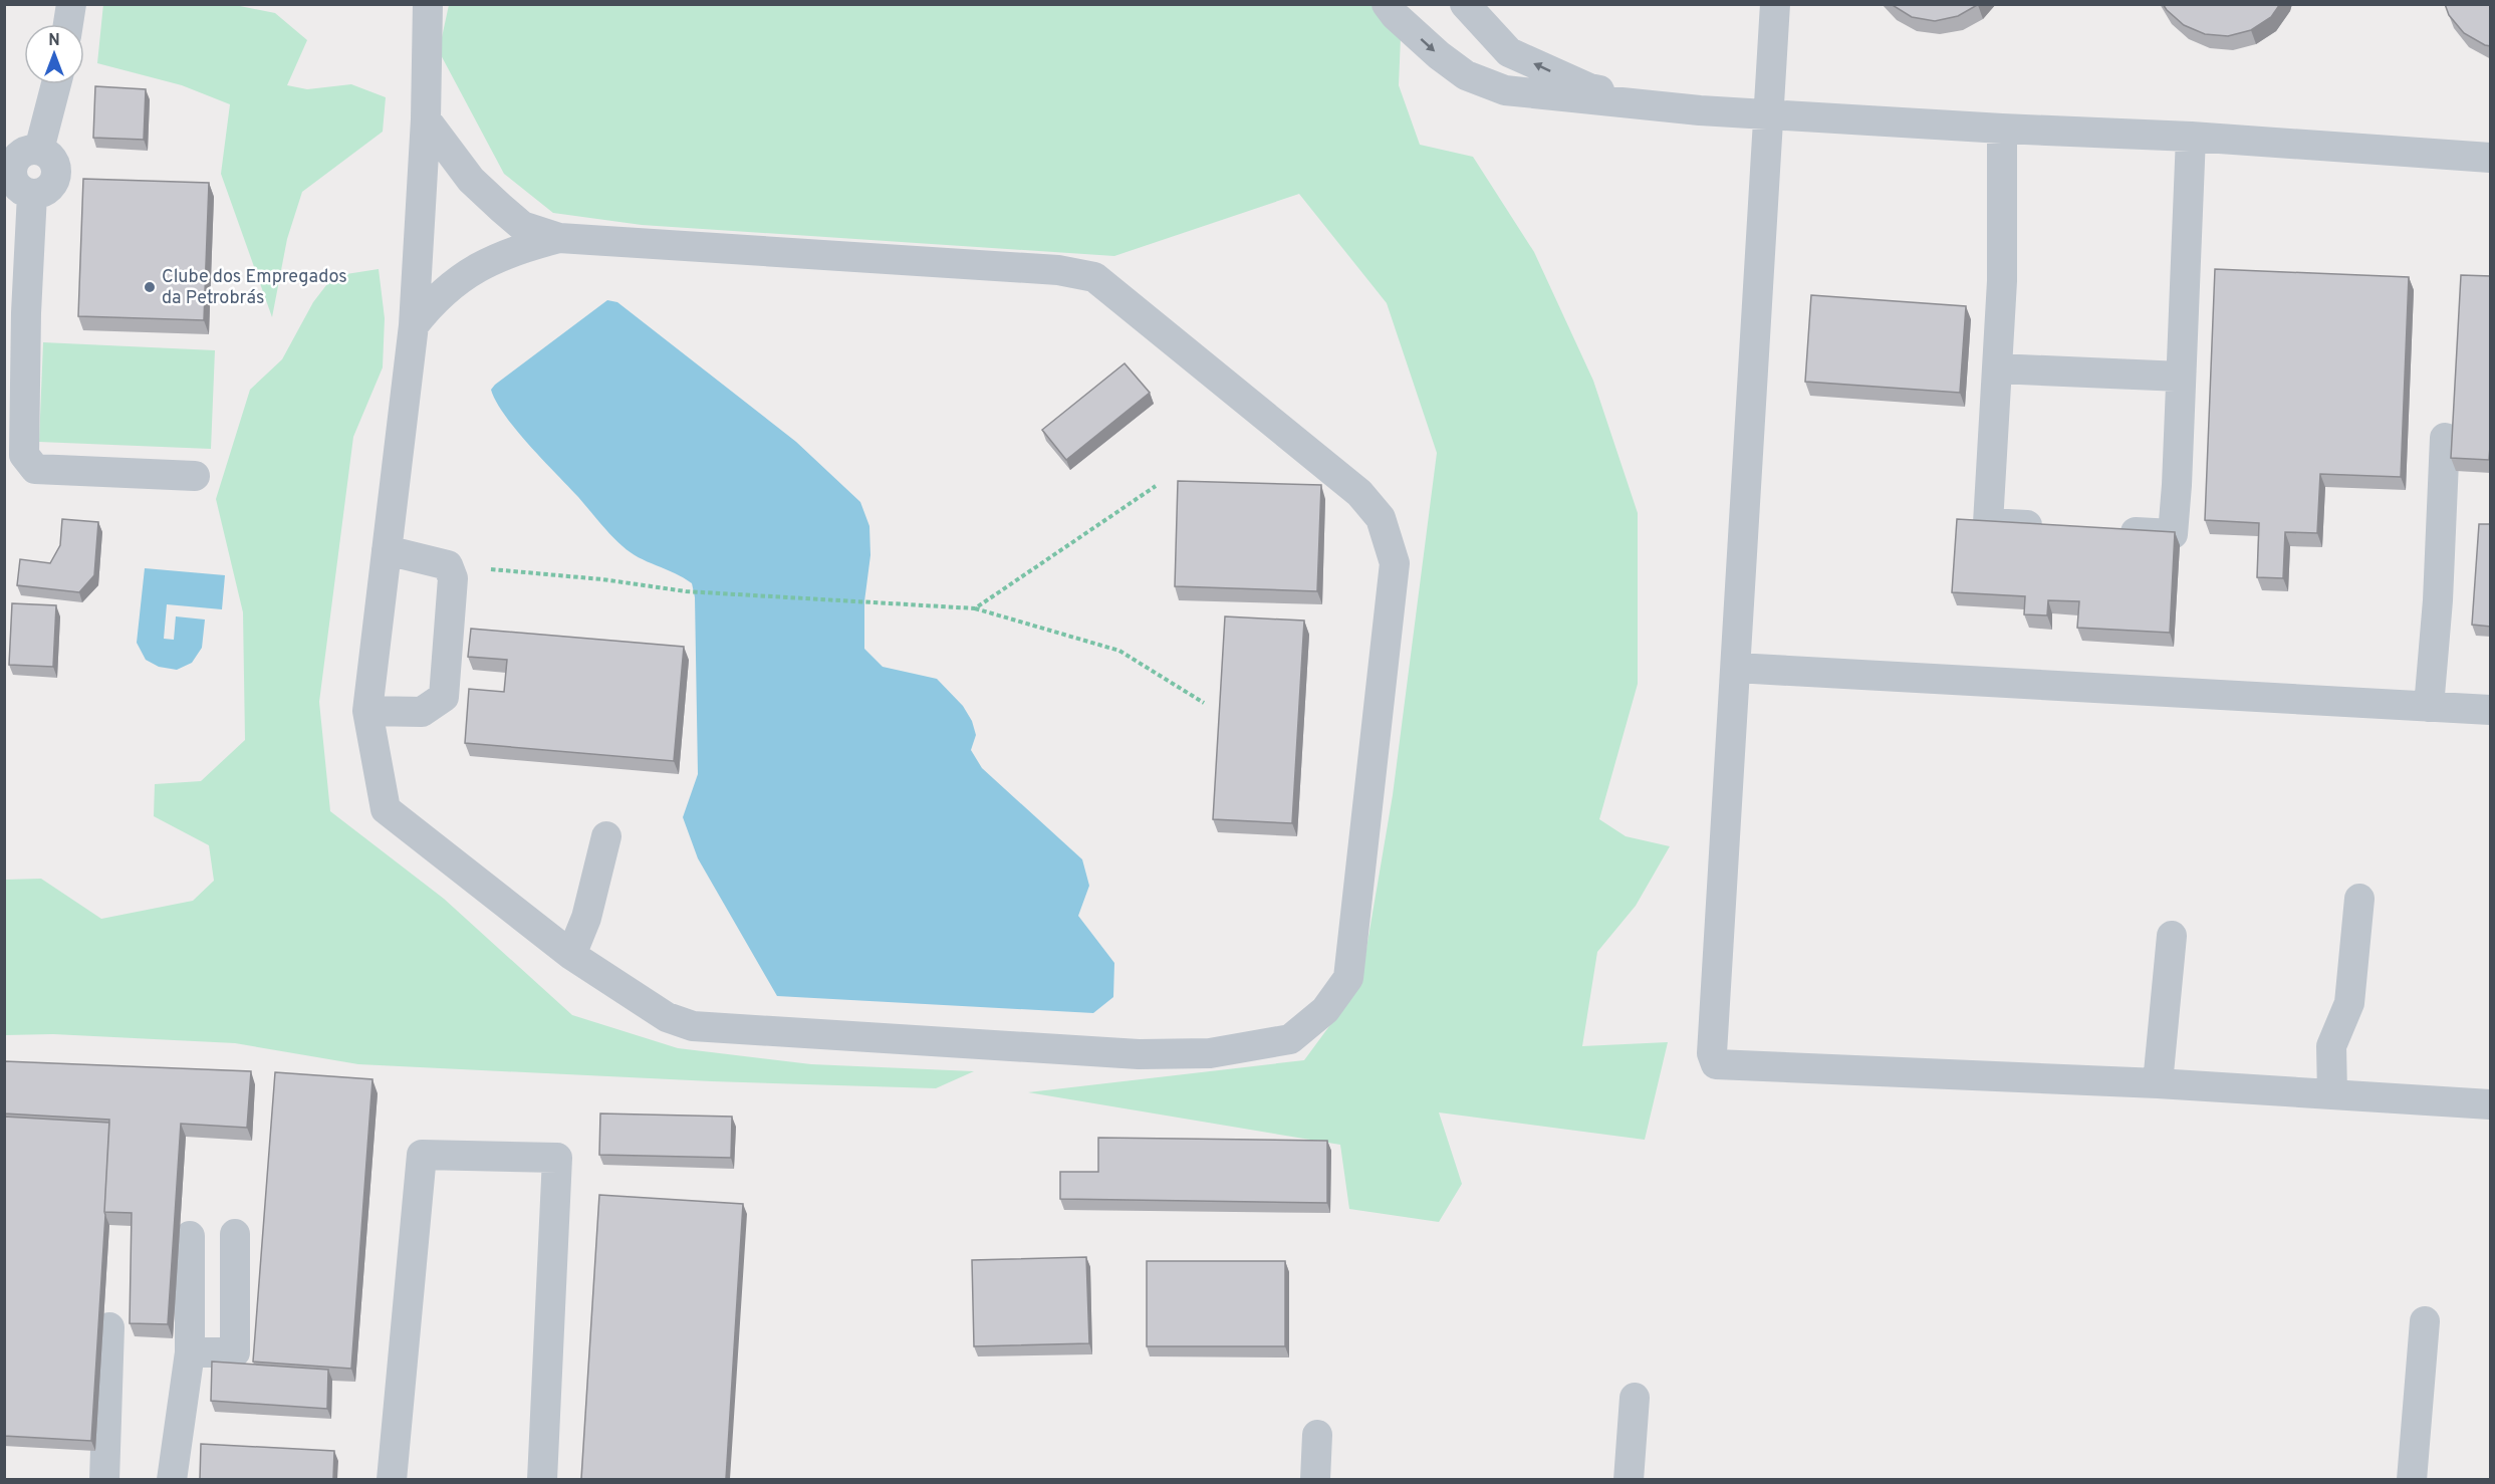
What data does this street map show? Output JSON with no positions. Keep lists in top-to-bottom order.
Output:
{
  "places": ["Clube dos Empregados da Petrobrás"],
  "north": "top"
}
